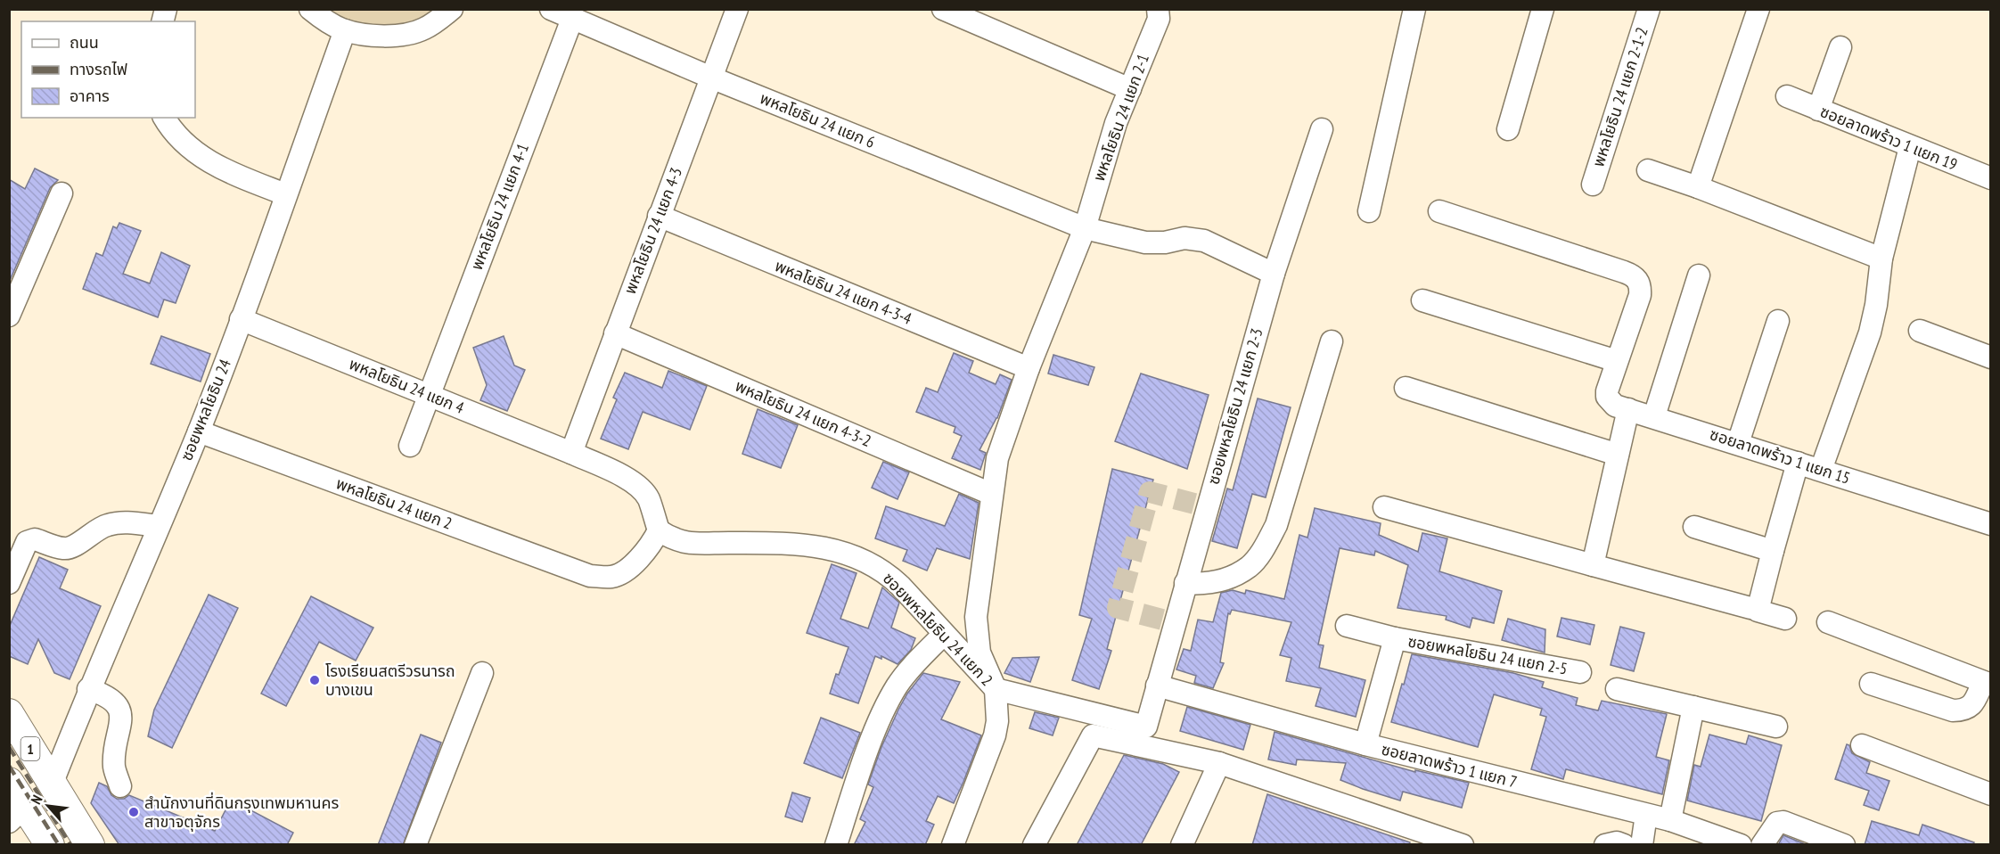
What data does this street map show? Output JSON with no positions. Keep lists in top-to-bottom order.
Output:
{
  "streets": {
    "main road": ["1"],
    "street": [
      "พหลโยธิน 24 แยก 2-1-2",
      "พหลโยธิน 24 แยก 2-1",
      "พหลโยธิน 24 แยก 6",
      "ซอยลาดพร้าว 1 แยก 19",
      "พหลโยธิน 24 แยก 4-1",
      "พหลโยธิน 24 แยก 4-3",
      "พหลโยธิน 24 แยก 4-3-4",
      "พหลโยธิน 24 แยก 4",
      "ซอยพหลโยธิน 24 แยก 2-3",
      "ซอยพหลโยธิน 24",
      "พหลโยธิน 24 แยก 4-3-2",
      "ซอยลาดพร้าว 1 แยก 15",
      "พหลโยธิน 24 แยก 2",
      "ซอยพหลโยธิน 24 แยก 2",
      "ซอยพหลโยธิน 24 แยก 2-5",
      "ซอยลาดพร้าว 1 แยก 7"
    ]
  },
  "crossings": [
    ["พหลโยธิน 24 แยก 2-1", "พหลโยธิน 24 แยก 6"],
    ["พหลโยธิน 24 แยก 2-1", "พหลโยธิน 24 แยก 4-3-4"],
    ["พหลโยธิน 24 แยก 2-1", "พหลโยธิน 24 แยก 4-3-2"],
    ["พหลโยธิน 24 แยก 2-1", "ซอยพหลโยธิน 24 แยก 2"],
    ["พหลโยธิน 24 แยก 6", "พหลโยธิน 24 แยก 4-1"],
    ["พหลโยธิน 24 แยก 6", "พหลโยธิน 24 แยก 4-3"],
    ["พหลโยธิน 24 แยก 6", "ซอยพหลโยธิน 24 แยก 2-3"],
    ["พหลโยธิน 24 แยก 4-1", "พหลโยธิน 24 แยก 4"],
    ["พหลโยธิน 24 แยก 4-3", "พหลโยธิน 24 แยก 4-3-4"],
    ["พหลโยธิน 24 แยก 4-3", "พหลโยธิน 24 แยก 4"],
    ["พหลโยธิน 24 แยก 4-3", "พหลโยธิน 24 แยก 4-3-2"],
    ["พหลโยธิน 24 แยก 4", "ซอยพหลโยธิน 24"],
    ["ซอยพหลโยธิน 24 แยก 2-3", "ซอยพหลโยธิน 24 แยก 2"],
    ["ซอยพหลโยธิน 24 แยก 2-3", "ซอยลาดพร้าว 1 แยก 7"],
    ["ซอยพหลโยธิน 24", "พหลโยธิน 24 แยก 2"],
    ["ซอยพหลโยธิน 24", "1"],
    ["พหลโยธิน 24 แยก 2", "ซอยพหลโยธิน 24 แยก 2"],
    ["ซอยพหลโยธิน 24 แยก 2", "ซอยลาดพร้าว 1 แยก 7"],
    ["ซอยพหลโยธิน 24 แยก 2-5", "ซอยลาดพร้าว 1 แยก 7"]
  ],
  "places": ["โรงเรียนสตรีวรนารถ บางเขน", "สำนักงานที่ดินกรุงเทพมหานคร สาขาจตุจักร"],
  "legend": ["ถนน", "ทางรถไฟ", "อาคาร"],
  "north": "top left"
}
